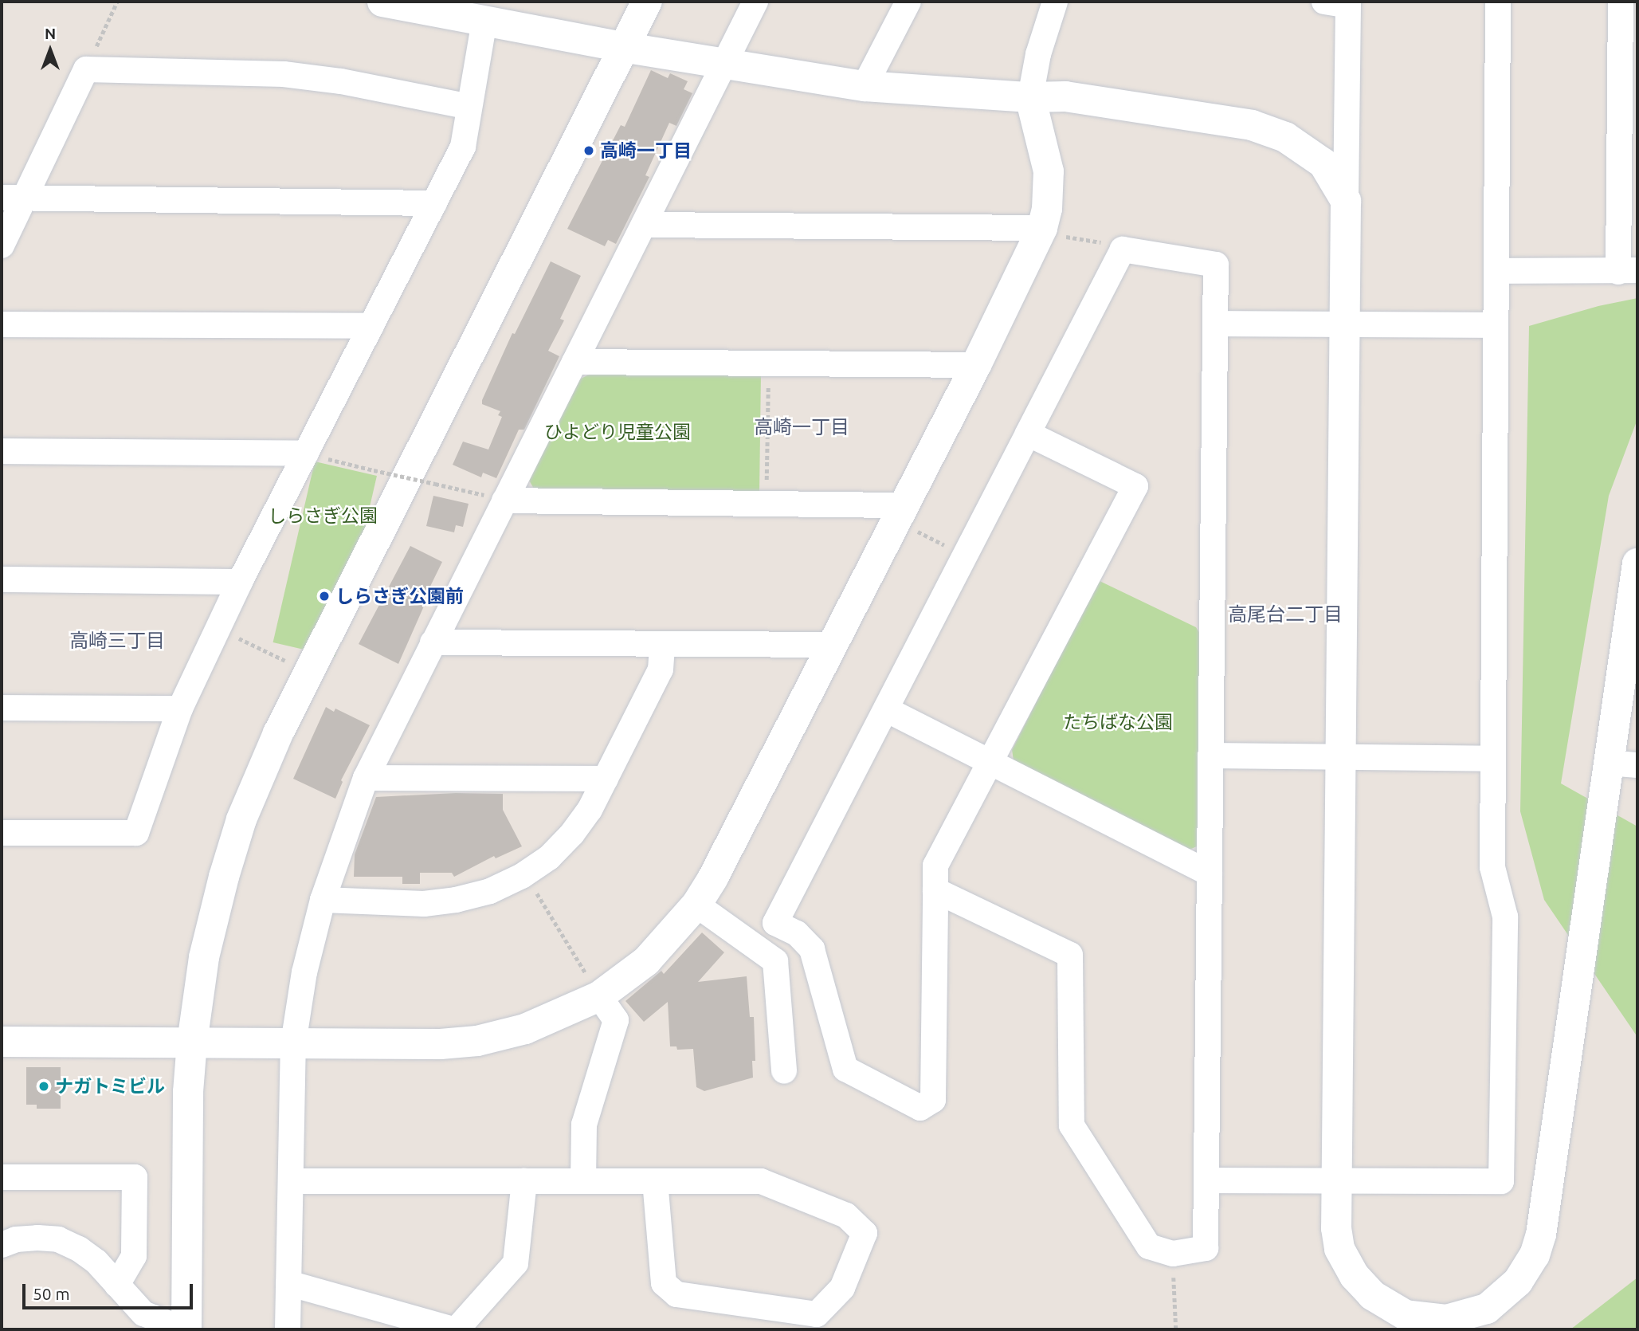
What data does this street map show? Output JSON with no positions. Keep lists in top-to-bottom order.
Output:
{
  "districts": ["高崎一丁目", "高尾台二丁目", "高崎三丁目"],
  "parks": ["ひよどり児童公園", "しらさぎ公園", "たちばな公園"],
  "places": ["高崎一丁目", "しらさぎ公園前", "ナガトミビル"],
  "scale_bar": "50 m",
  "north": "top"
}
